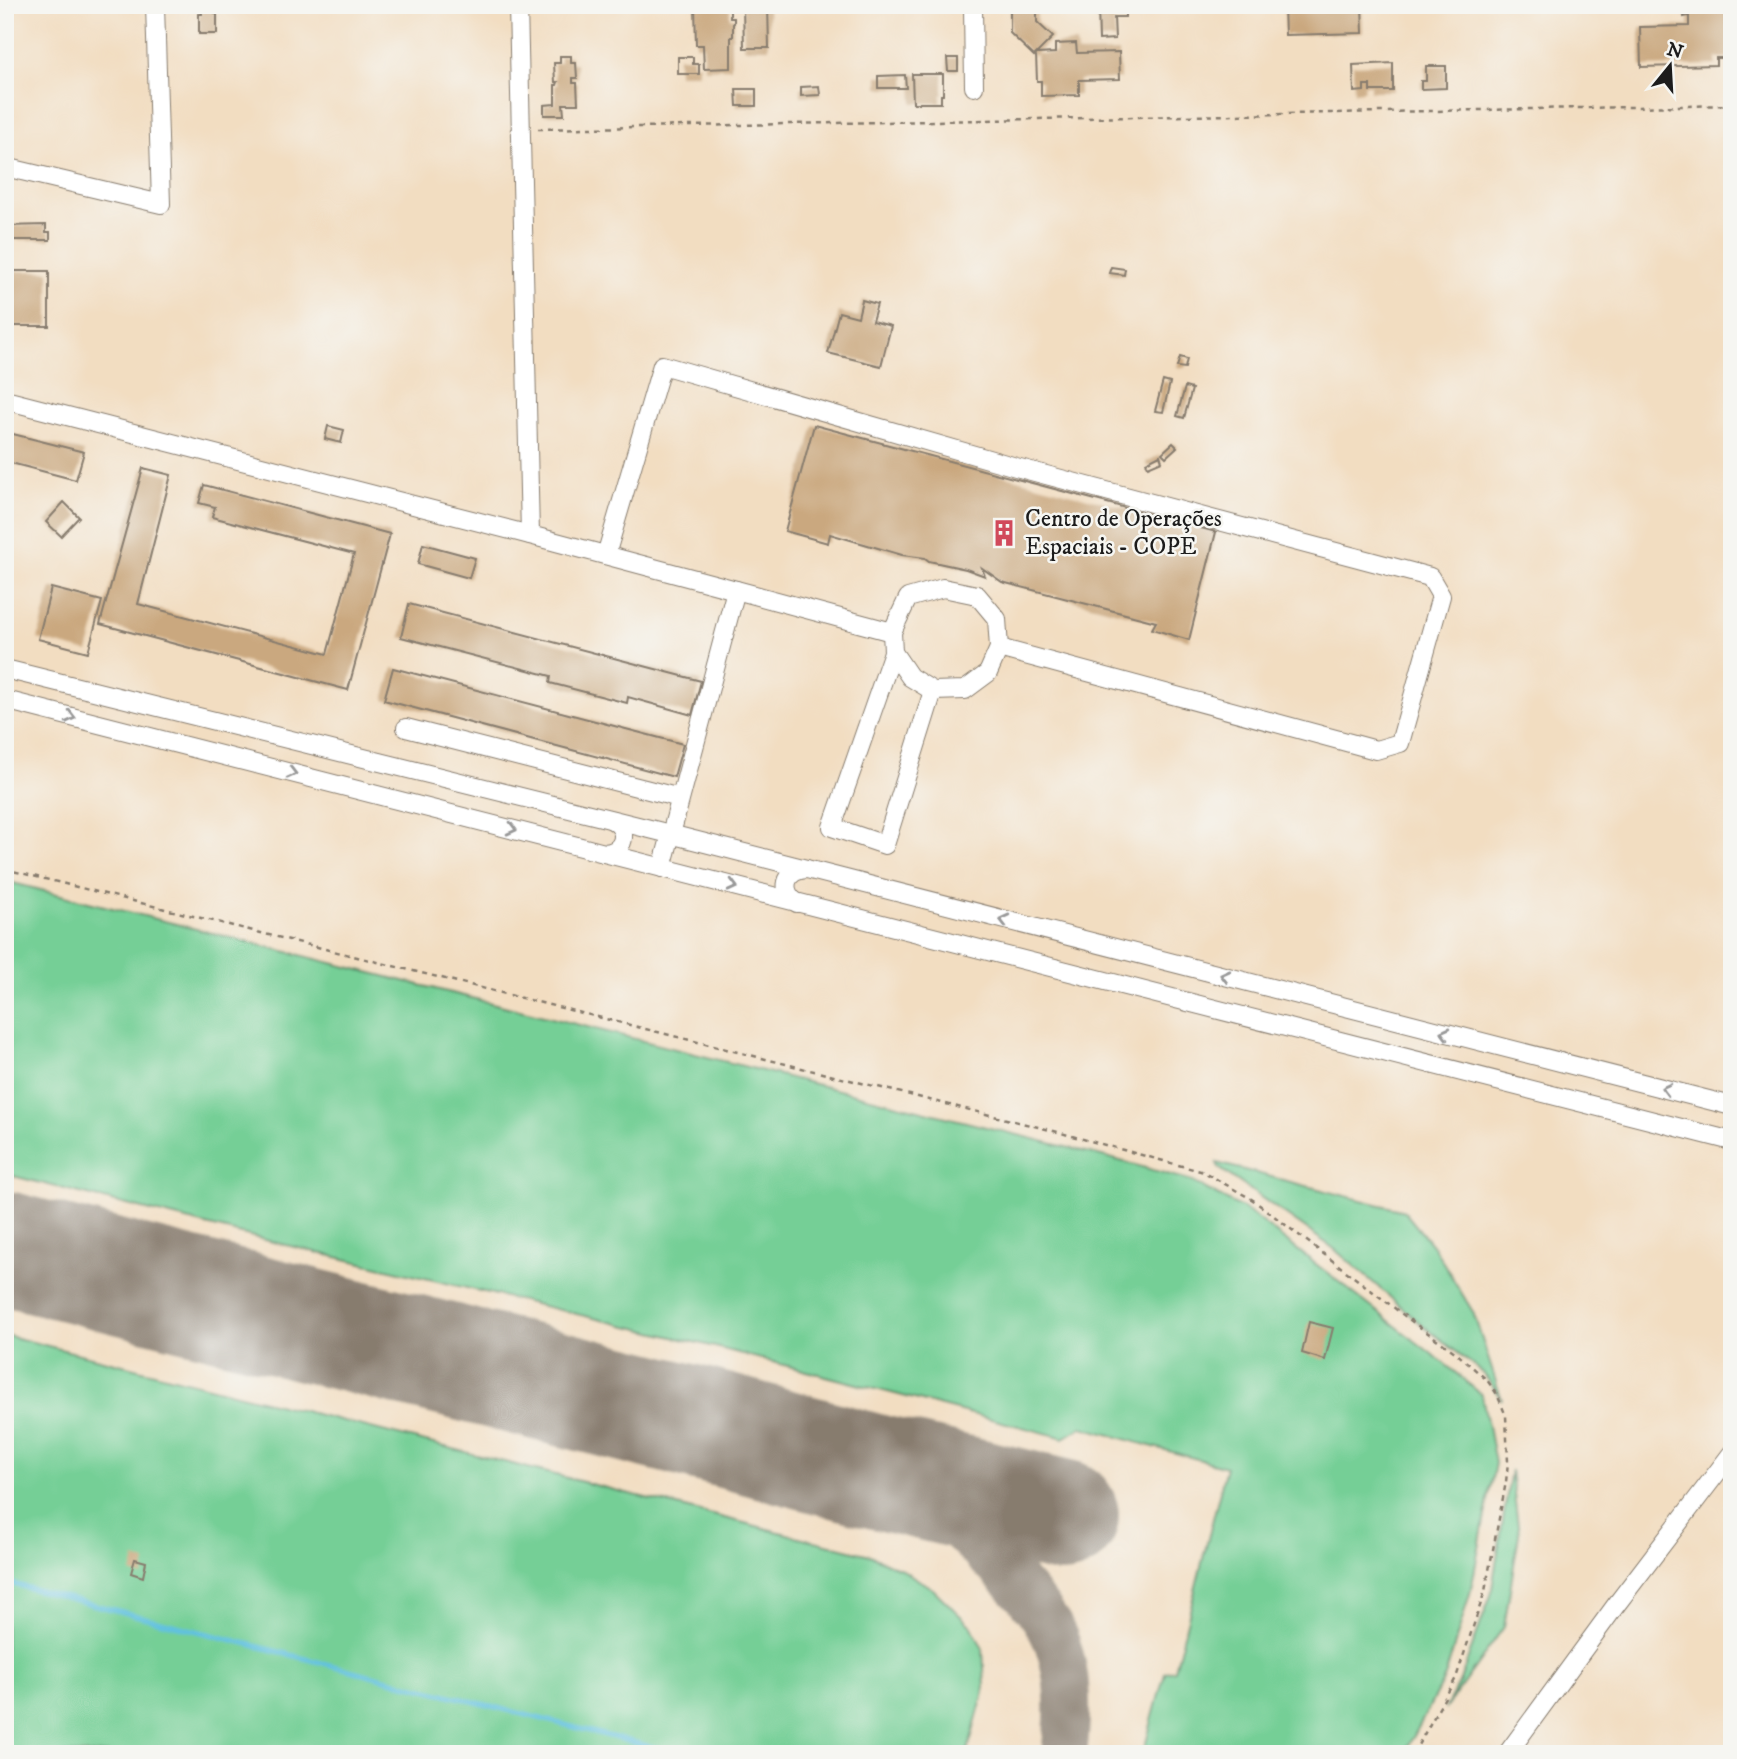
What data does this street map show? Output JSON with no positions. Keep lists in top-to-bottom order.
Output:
{
  "places": {
    "building": ["Centro de Operações Espaciais - COPE"]
  },
  "north": "top"
}
